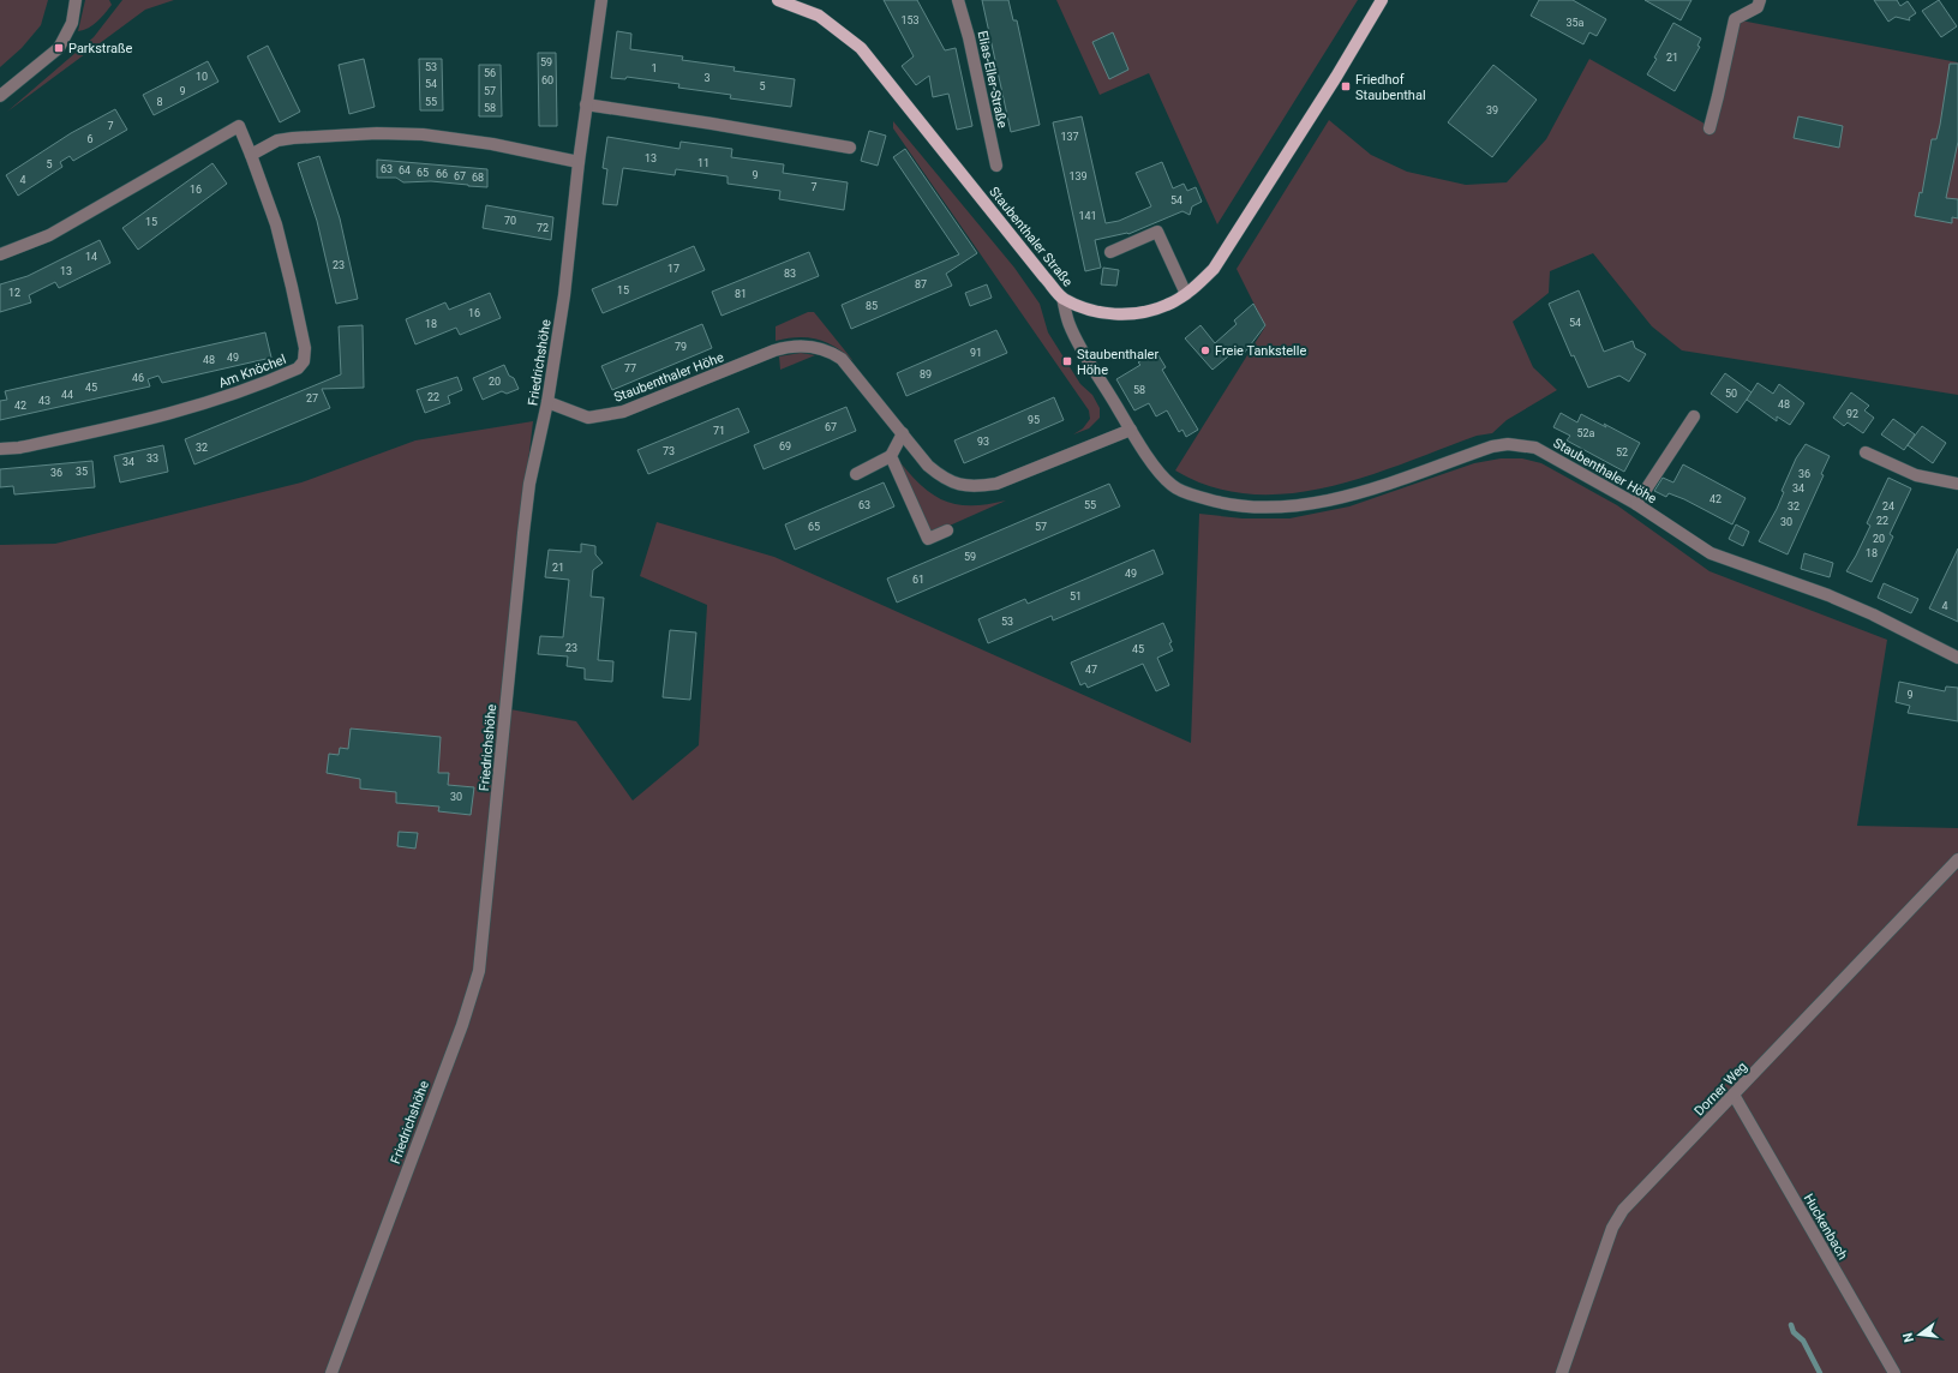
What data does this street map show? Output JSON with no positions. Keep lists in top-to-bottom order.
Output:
{
  "streets": {
    "main road": ["Staubenthaler Straße"],
    "street": [
      "Elias-Eller-Straße",
      "Friedrichshöhe",
      "Am Knöchel",
      "Staubenthaler Höhe",
      "Dorner Weg",
      "Huckenbach"
    ]
  },
  "crossings": [
    ["Staubenthaler Straße", "Staubenthaler Höhe"],
    ["Friedrichshöhe", "Staubenthaler Höhe"],
    ["Dorner Weg", "Huckenbach"]
  ],
  "places": {
    "transit": ["Parkstraße", "Friedhof Staubenthal", "Staubenthaler Höhe"],
    "other": ["Freie Tankstelle"]
  },
  "house_numbers": [
    "153",
    "35a",
    "21",
    "59",
    "53",
    "1",
    "56",
    "10",
    "3",
    "60",
    "54",
    "5",
    "9",
    "57",
    "8",
    "55",
    "58",
    "39",
    "7",
    "137",
    "6",
    "13",
    "11",
    "5",
    "63",
    "64",
    "65",
    "66",
    "9",
    "67",
    "139",
    "68",
    "4",
    "7",
    "16",
    "54",
    "141",
    "70",
    "15",
    "72",
    "14",
    "23",
    "17",
    "13",
    "83",
    "87",
    "15",
    "12",
    "81",
    "85",
    "16",
    "54",
    "18",
    "79",
    "91",
    "49",
    "48",
    "77",
    "89",
    "46",
    "20",
    "45",
    "58",
    "50",
    "44",
    "22",
    "27",
    "43",
    "48",
    "42",
    "92",
    "95",
    "67",
    "71",
    "52a",
    "93",
    "69",
    "32",
    "73",
    "52",
    "33",
    "34",
    "35",
    "36",
    "36",
    "34",
    "42",
    "63",
    "55",
    "32",
    "24",
    "22",
    "30",
    "65",
    "57",
    "20",
    "18",
    "59",
    "21",
    "49",
    "61",
    "51",
    "4",
    "53",
    "23",
    "45",
    "47",
    "9",
    "30"
  ],
  "north": "left"
}
